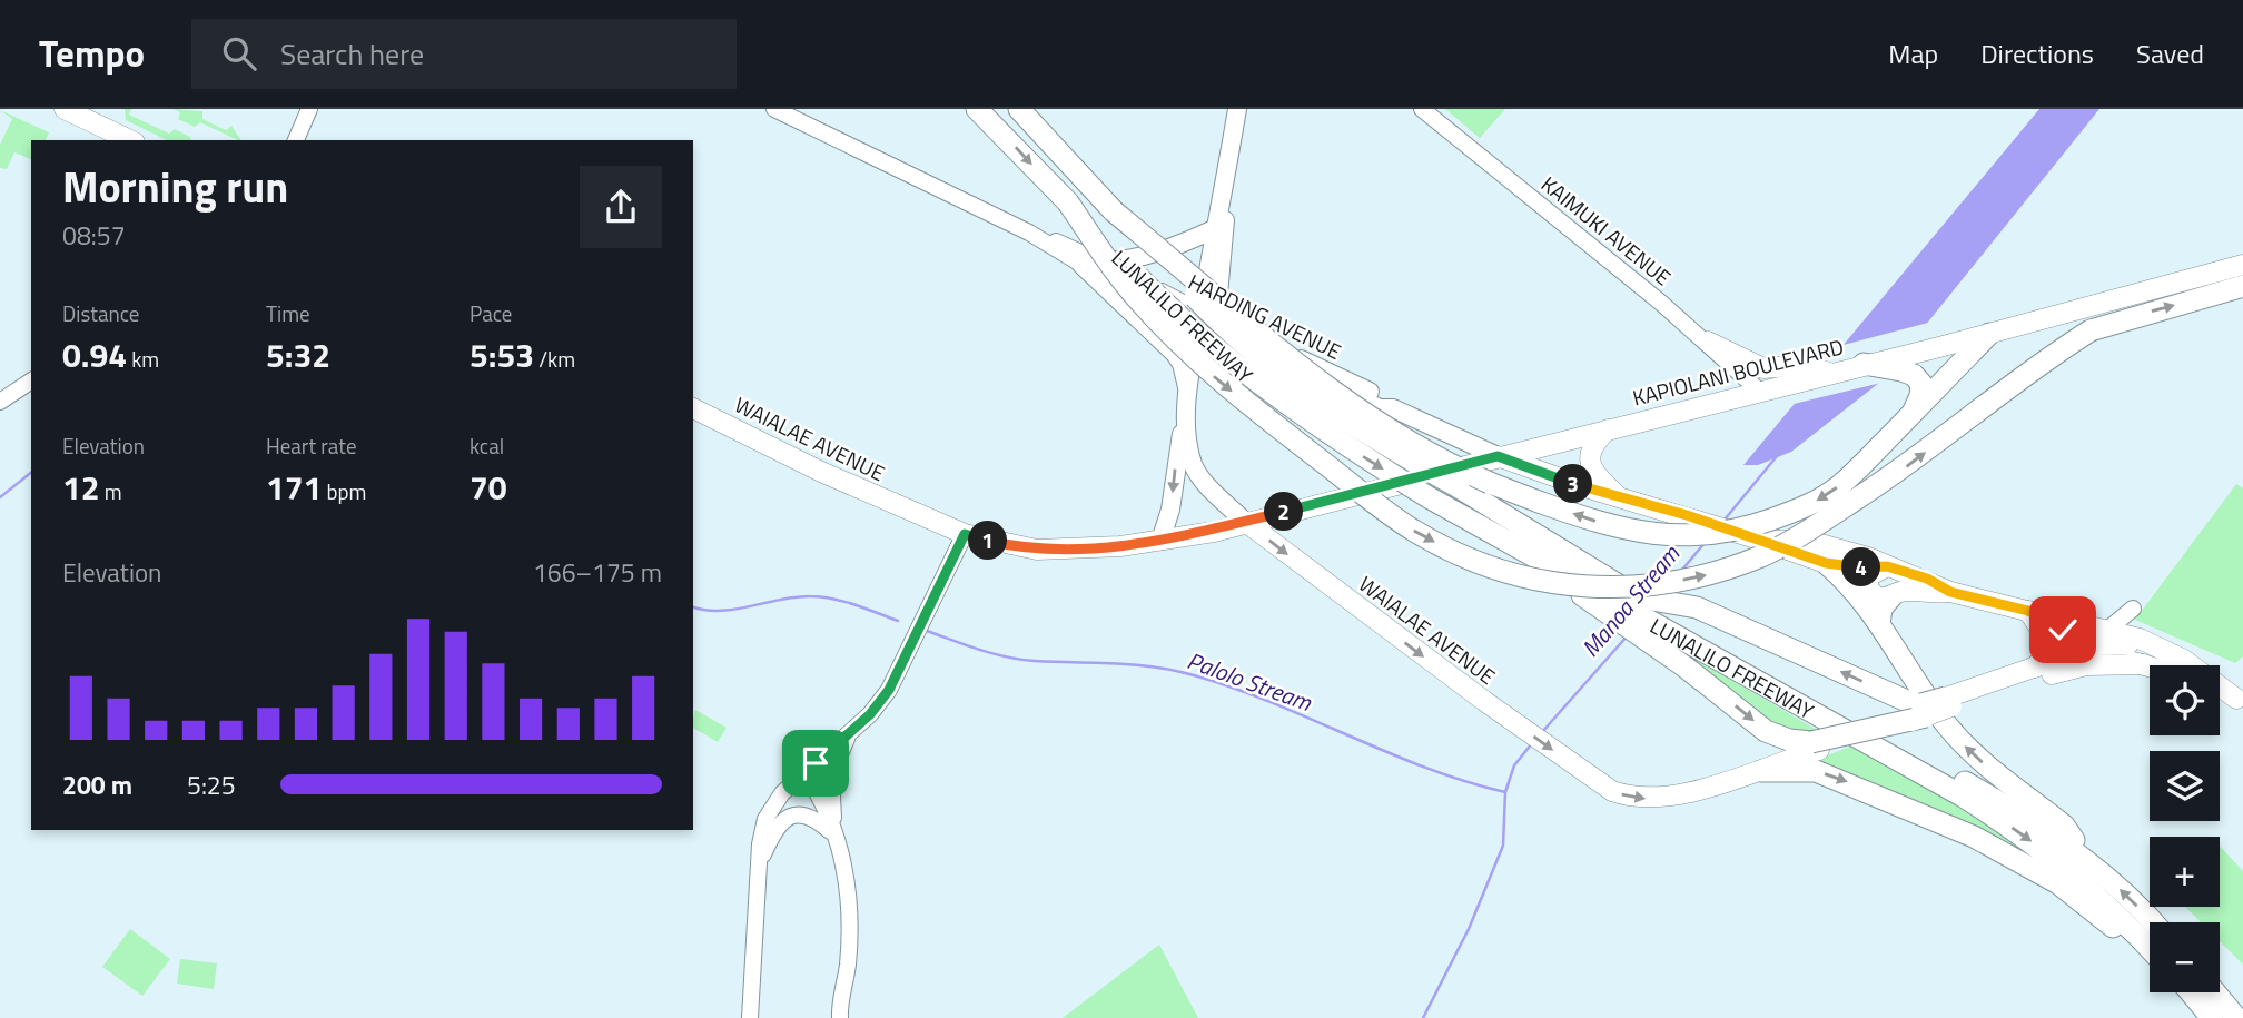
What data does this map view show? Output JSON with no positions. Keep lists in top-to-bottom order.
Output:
{
  "streets": {
    "highway": ["LUNALILO FREEWAY"],
    "main road": ["HARDING AVENUE", "KAPIOLANI BOULEVARD", "WAIALAE AVENUE"],
    "street": ["KAIMUKI AVENUE"]
  },
  "crossings": [
    ["KAIMUKI AVENUE", "KAPIOLANI BOULEVARD"],
    ["LUNALILO FREEWAY", "KAPIOLANI BOULEVARD"],
    ["HARDING AVENUE", "KAPIOLANI BOULEVARD"],
    ["KAPIOLANI BOULEVARD", "WAIALAE AVENUE"]
  ],
  "one_way": ["WAIALAE AVENUE"],
  "water": ["Manoa Stream", "Palolo Stream"],
  "page": {
    "header": "Tempo",
    "search": "Search here",
    "nav": ["Map", "Directions", "Saved"],
    "heading": ["Morning run", "08:57"],
    "stats": [
      ["Distance", "0.94 km"],
      ["Time", "5:32"],
      ["Pace", "5:53 /km"],
      ["Elevation", "12 m"],
      ["Heart rate", "171 bpm"],
      ["kcal", "70"]
    ],
    "pins": [
      "3",
      "2",
      "1",
      "4"
    ],
    "chart": ["Elevation", "166–175 m"],
    "map_buttons": ["+", "−"],
    "list": [
      {
        "name": "200 m",
        "note": "5:25"
      }
    ]
  }
}
